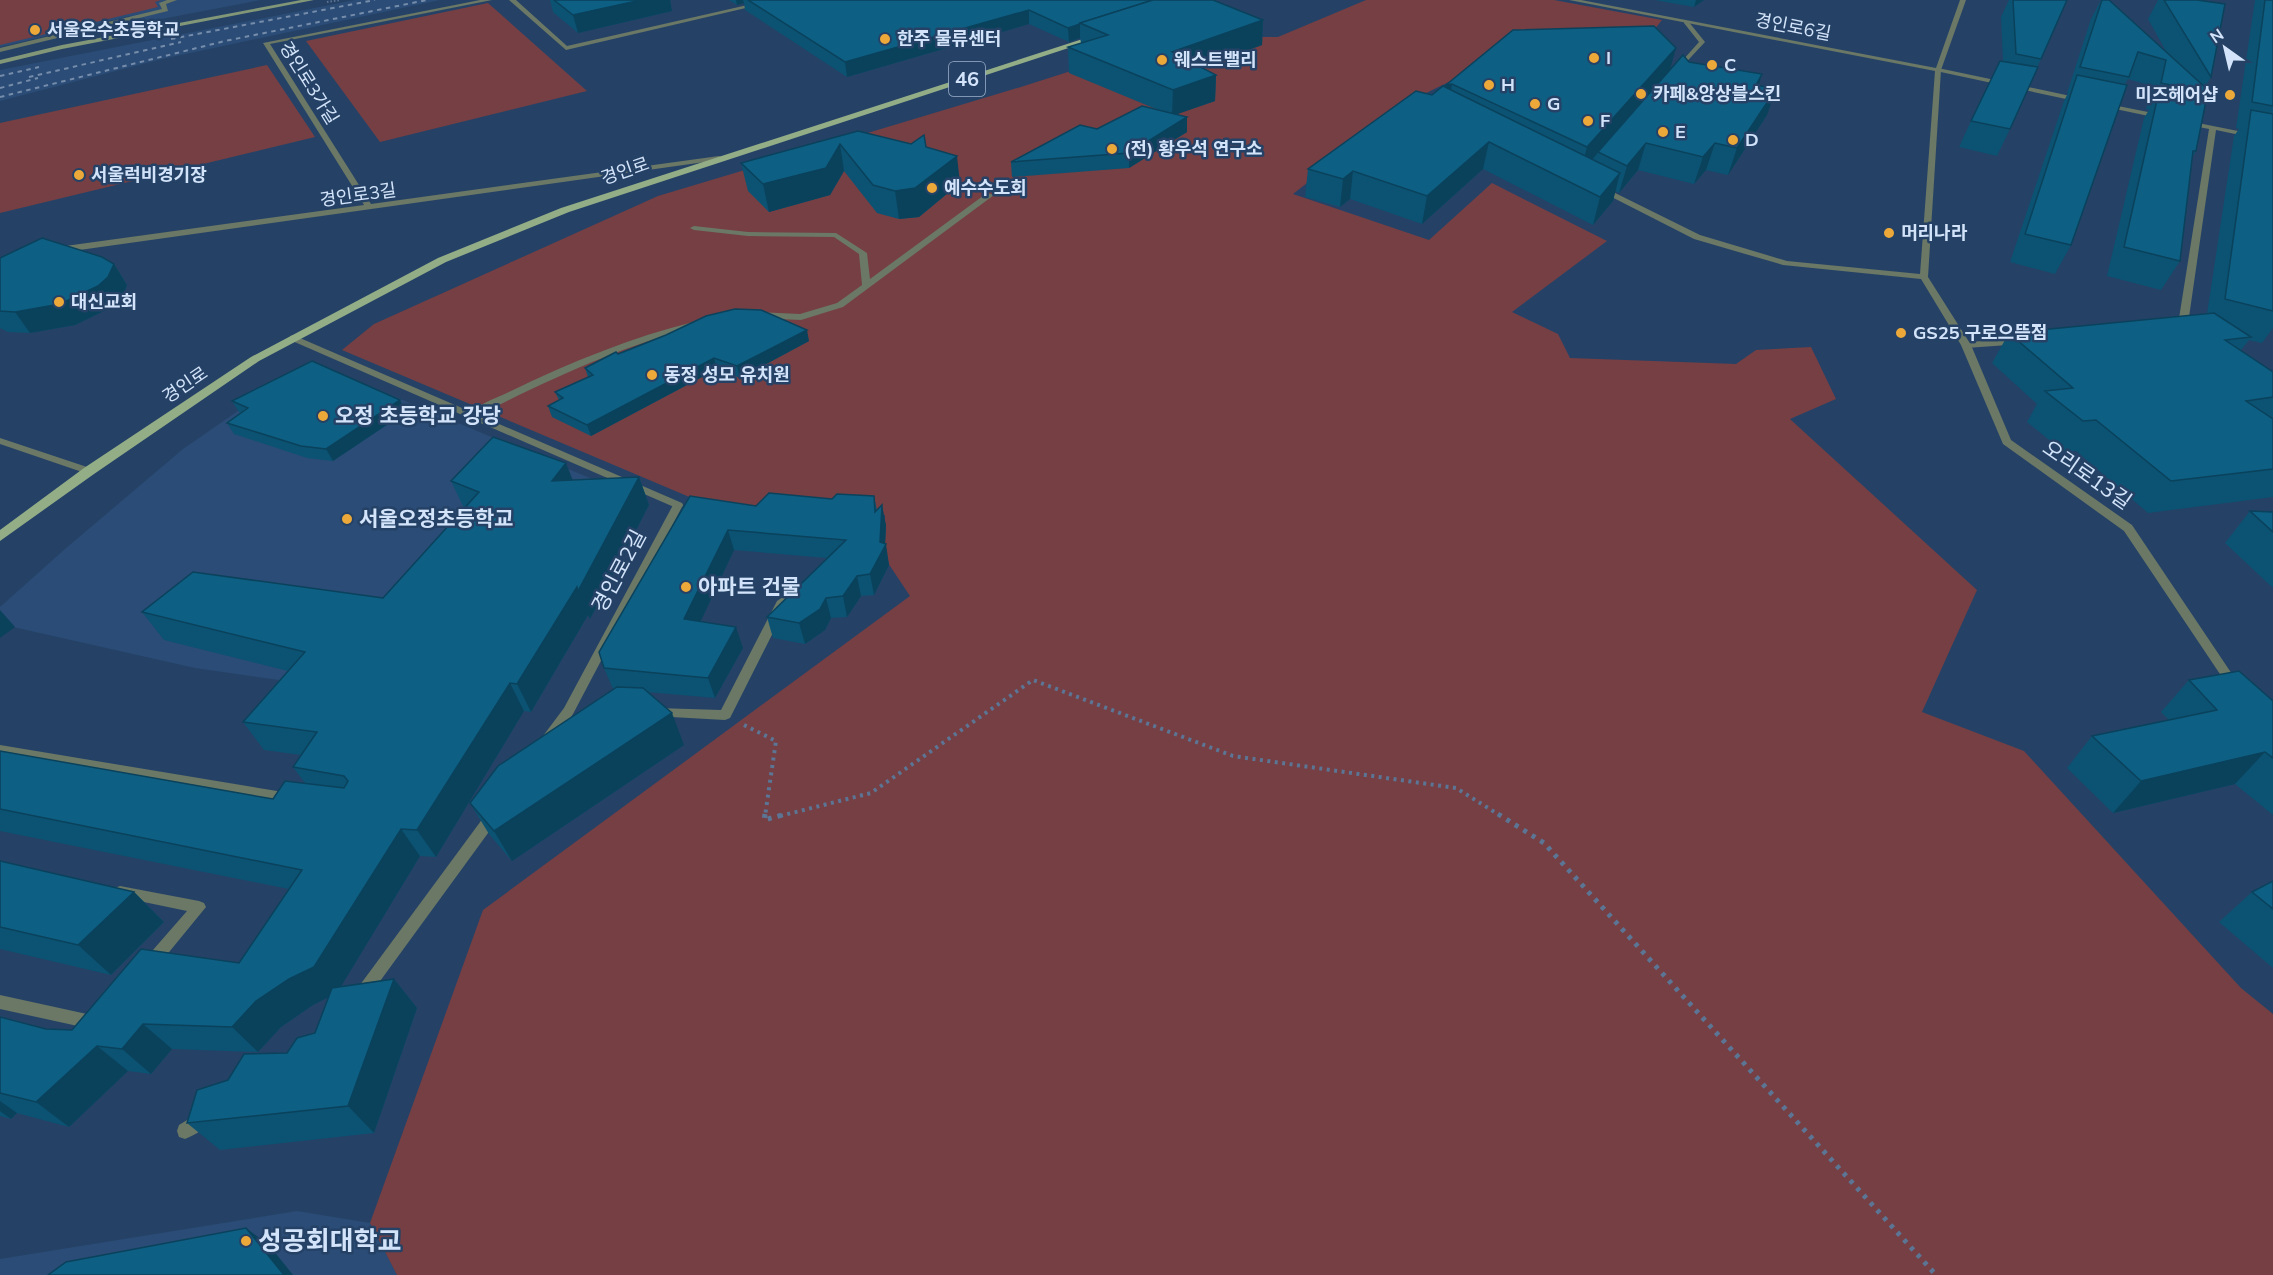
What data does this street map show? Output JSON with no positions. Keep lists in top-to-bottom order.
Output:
{
  "streets": {
    "main road": ["46", "경인로"],
    "street": [
      "경인로6길",
      "경인로3가길",
      "경인로3길",
      "오리로13길",
      "경인로2길"
    ]
  },
  "crossings": [
    ["경인로3가길", "경인로3길"],
    ["경인로", "경인로3길"],
    ["경인로", "경인로2길"]
  ],
  "places": [
    "서울온수초등학교",
    "한주 물류센터",
    "I",
    "웨스트밸리",
    "C",
    "H",
    "카페&앙상블스킨",
    "미즈헤어샵",
    "G",
    "F",
    "E",
    "D",
    "(전) 황우석 연구소",
    "서울럭비경기장",
    "예수수도회",
    "머리나라",
    "대신교회",
    "GS25 구로으뜸점",
    "동정 성모 유치원",
    "오정 초등학교 강당",
    "서울오정초등학교",
    "아파트 건물",
    "성공회대학교"
  ],
  "north": "top left"
}
